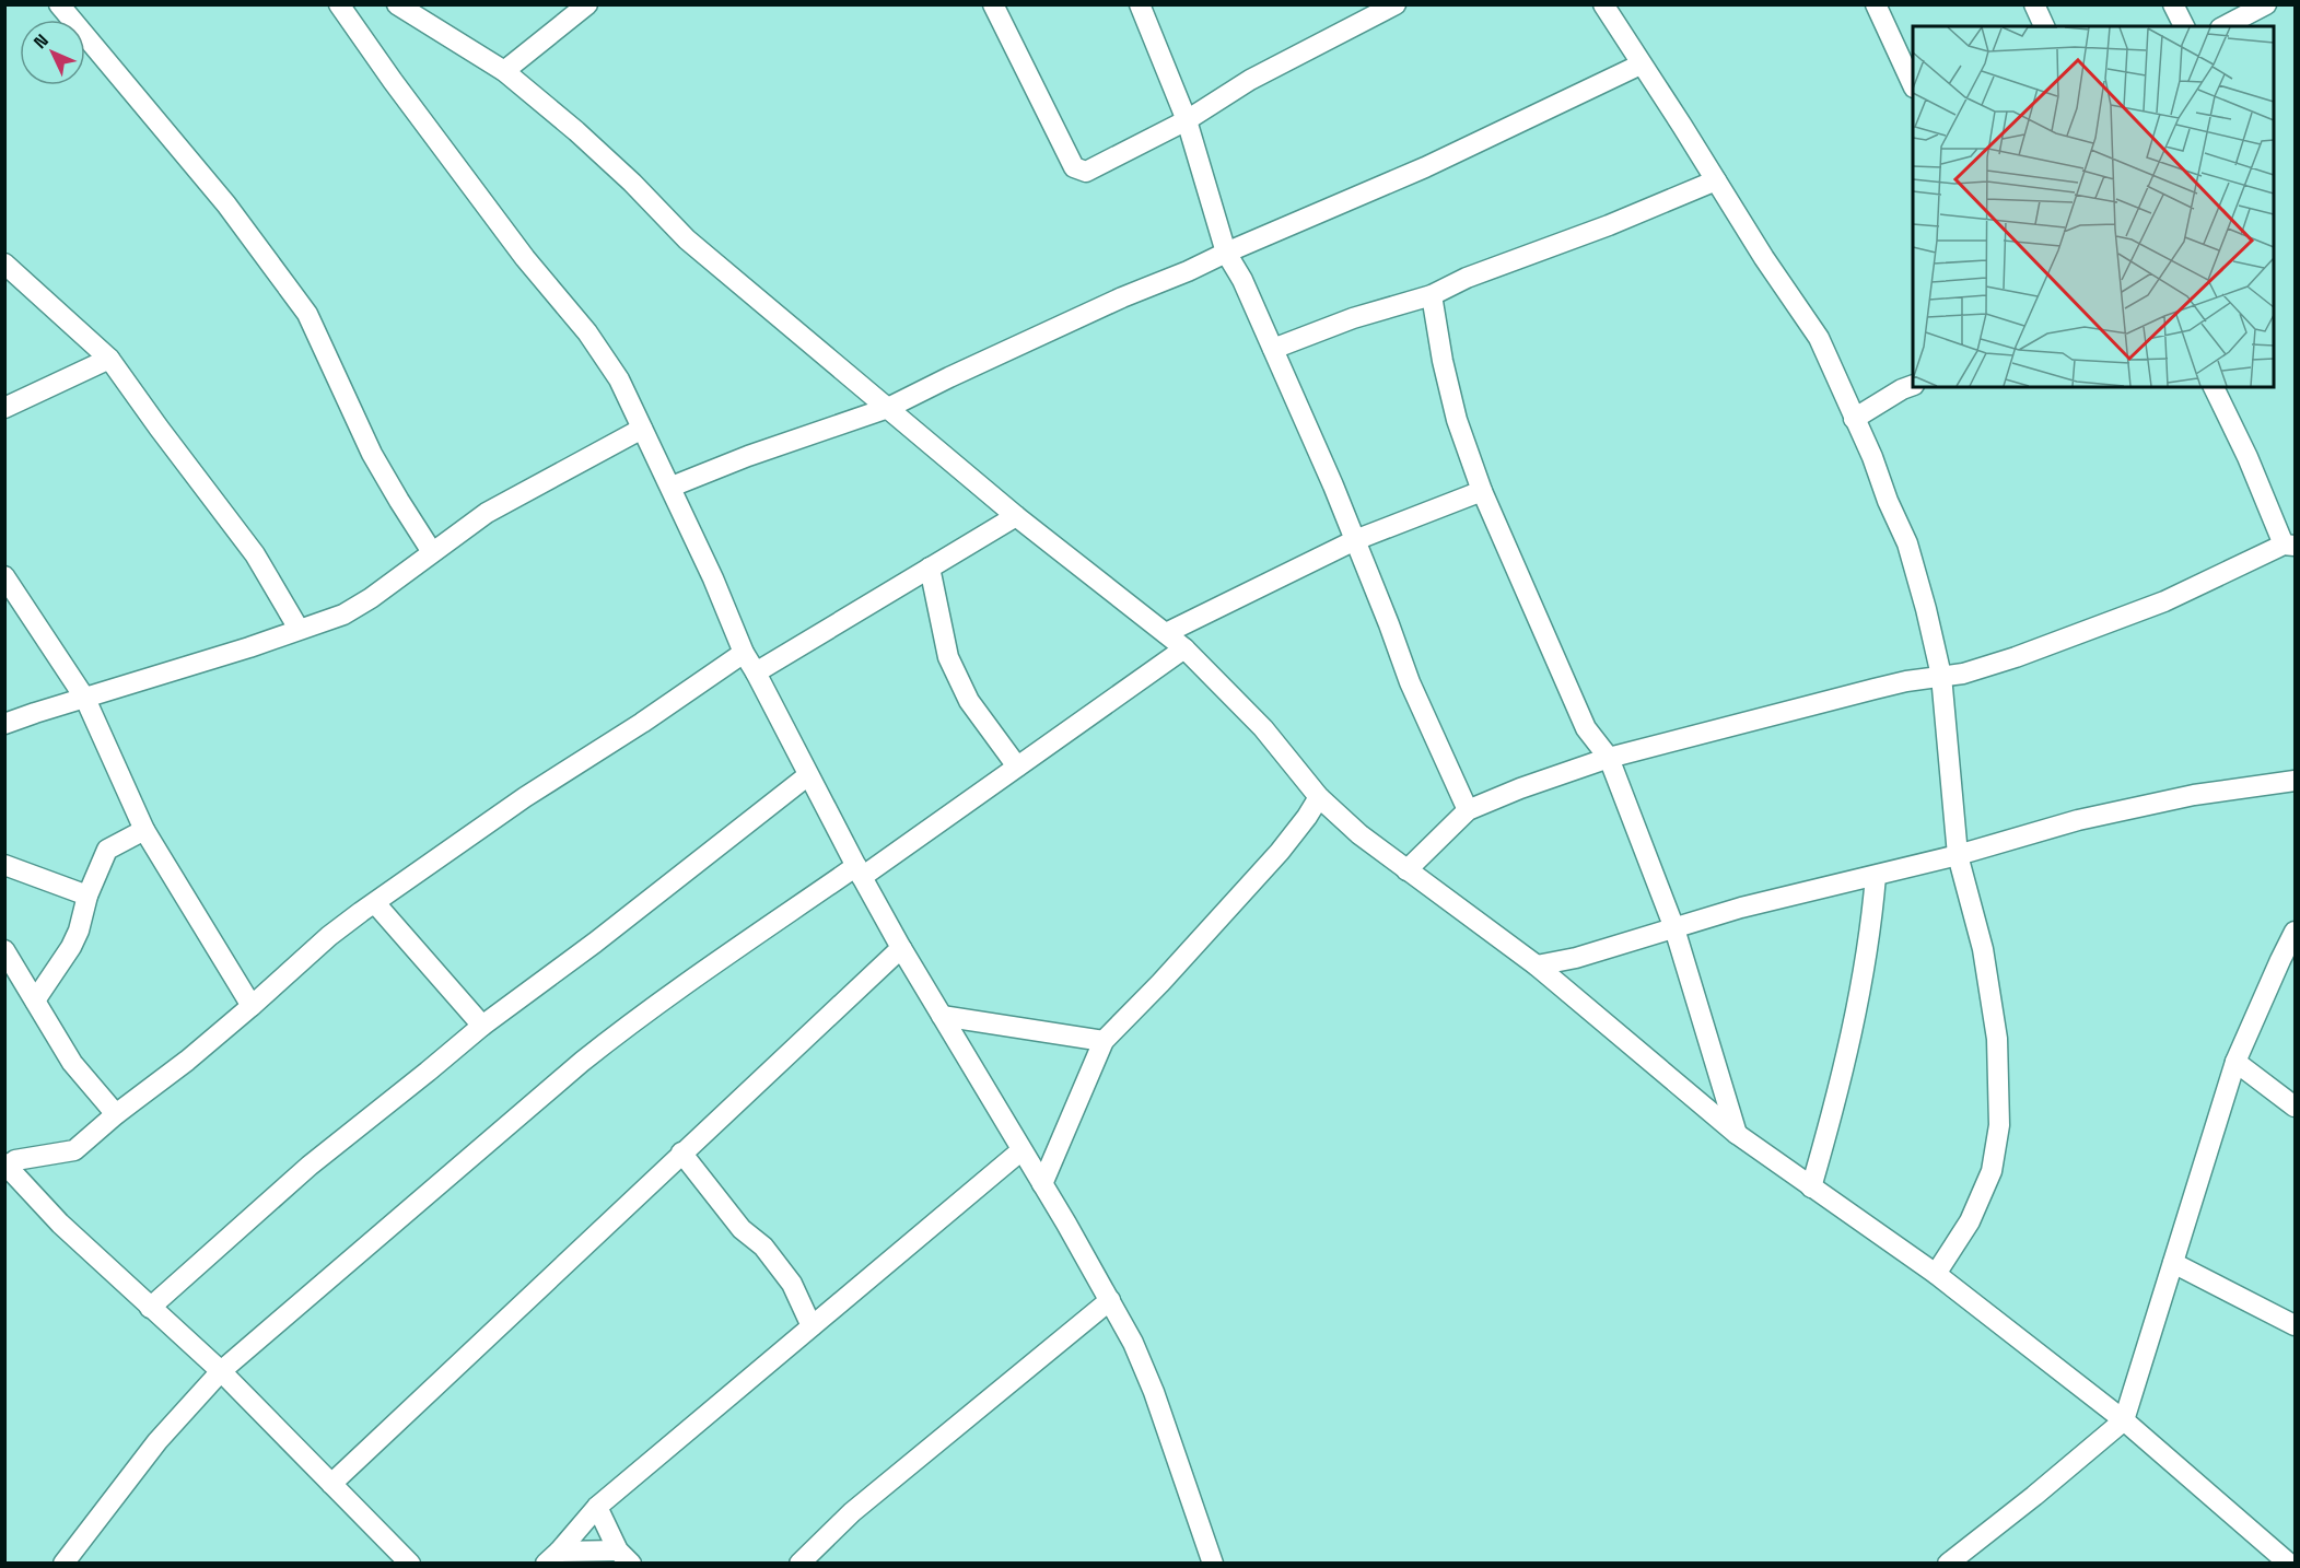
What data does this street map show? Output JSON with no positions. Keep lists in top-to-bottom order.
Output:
{
  "north": "top left"
}
